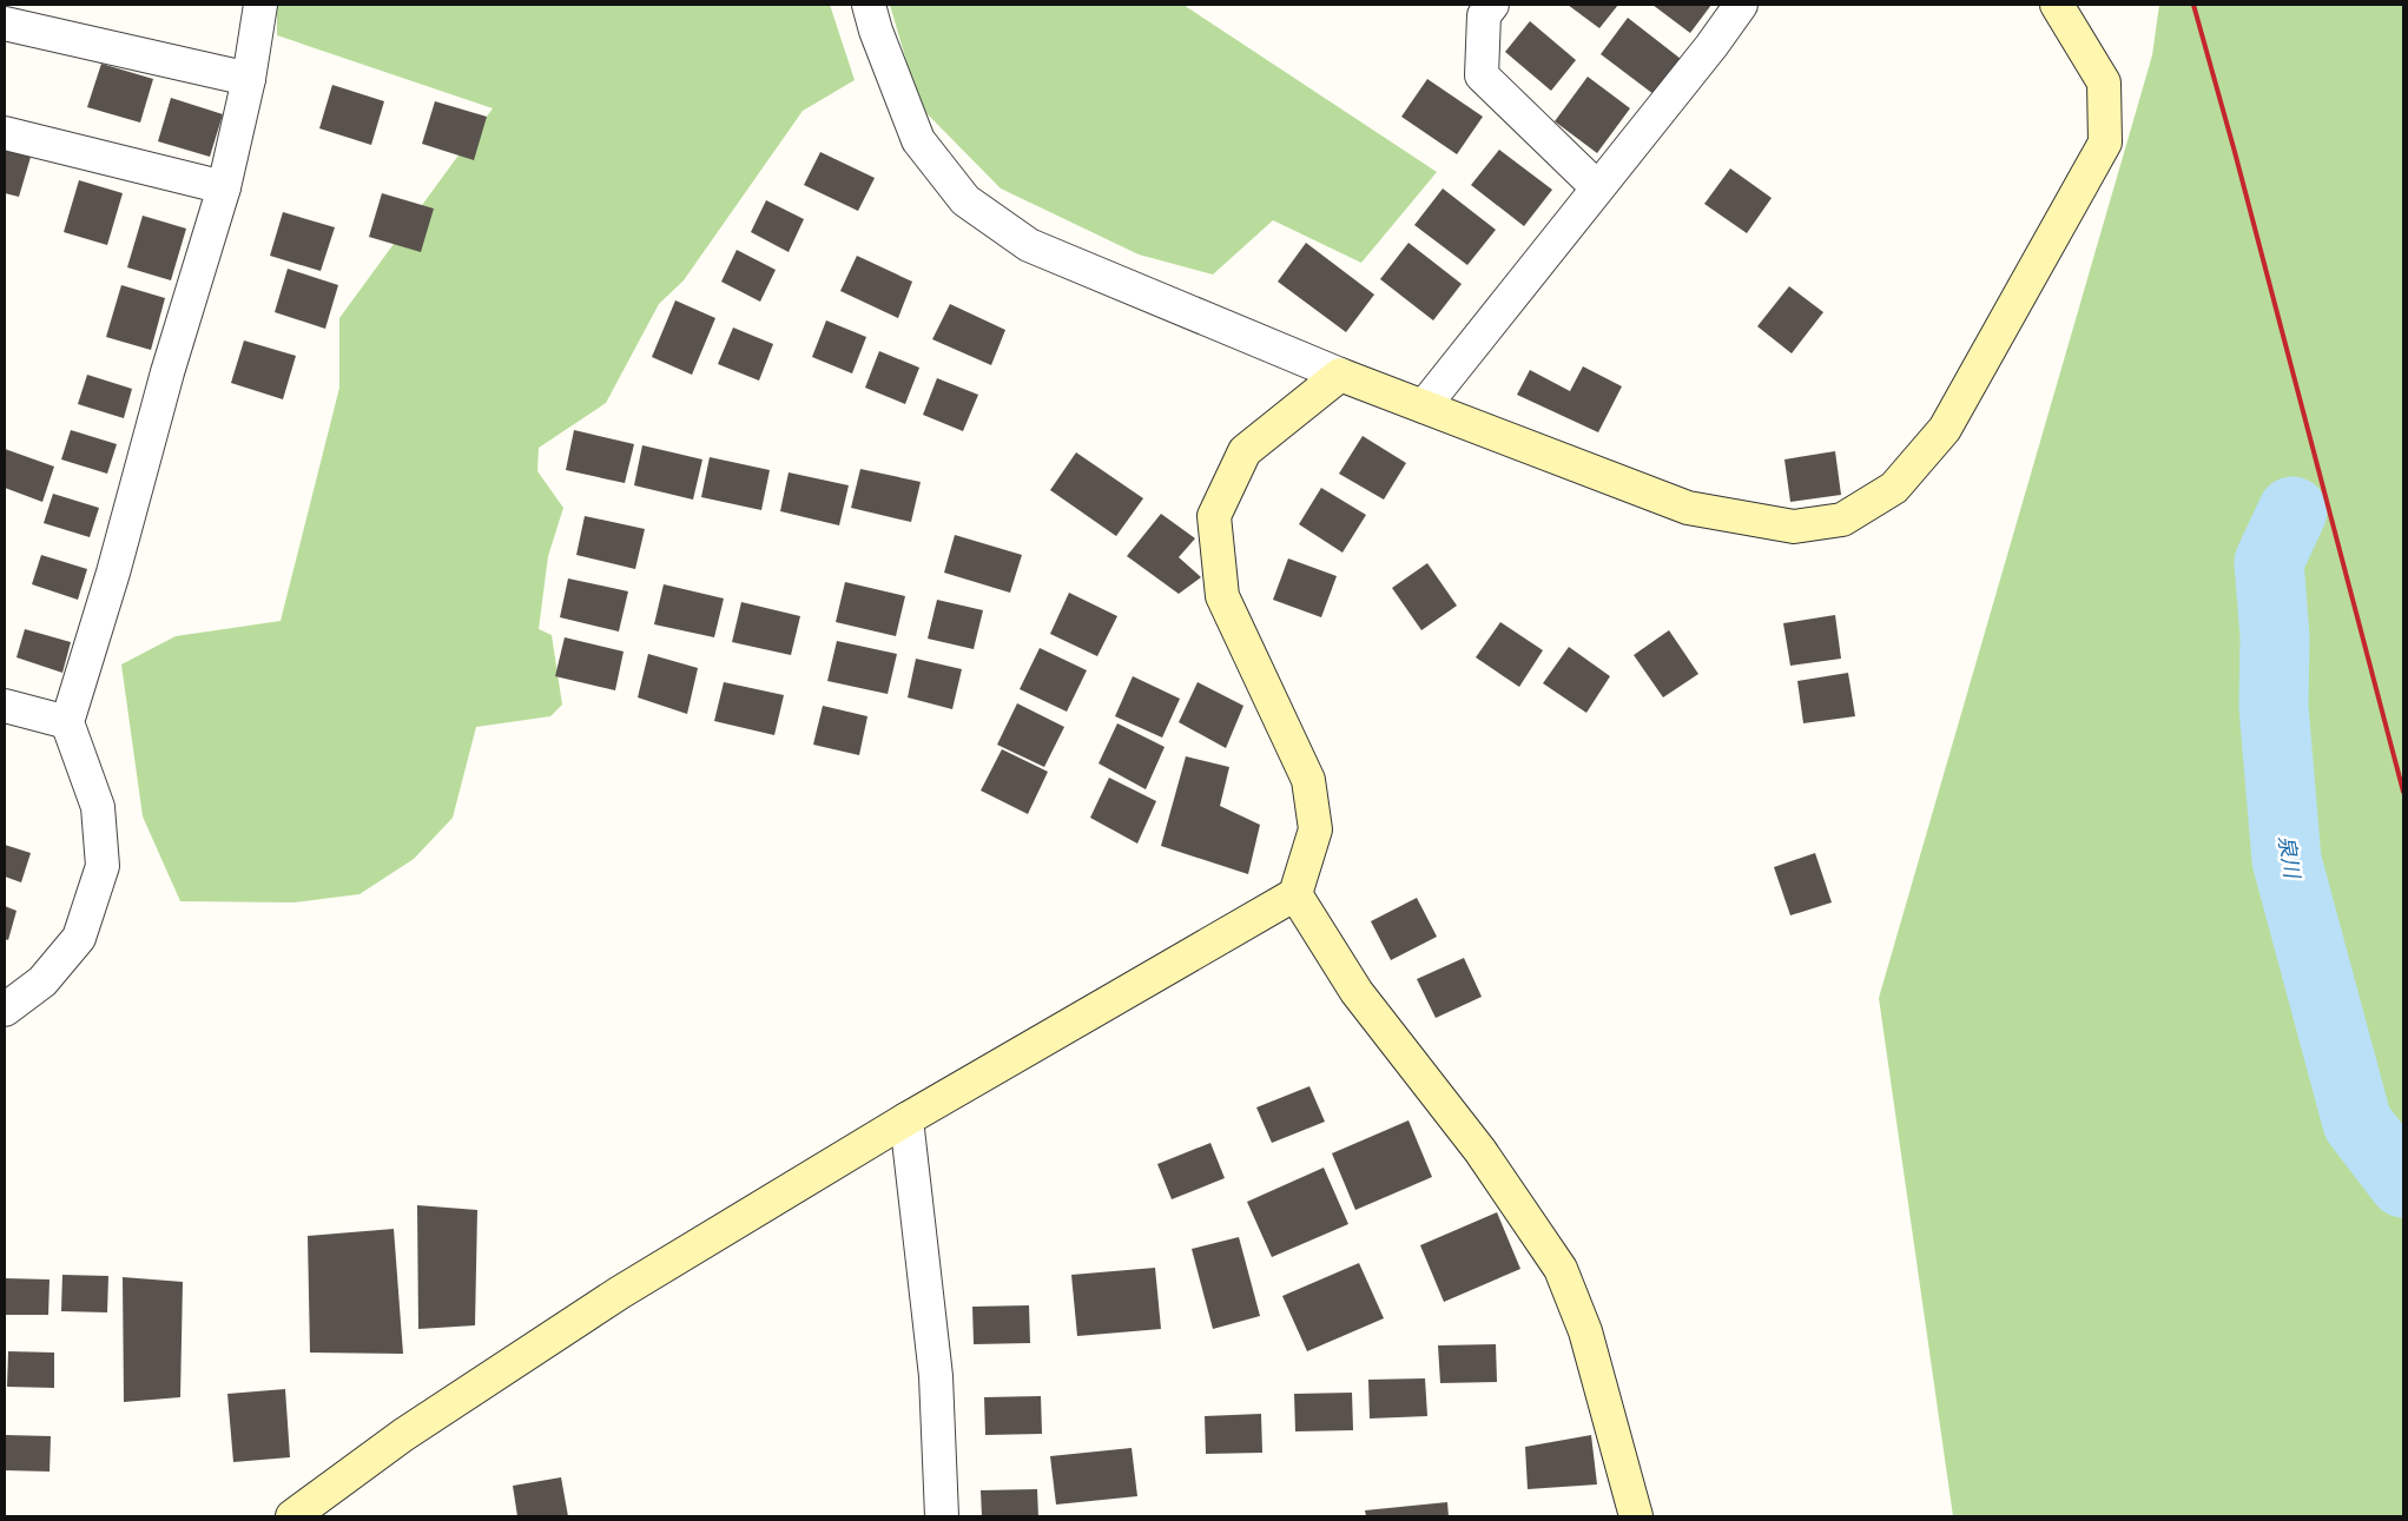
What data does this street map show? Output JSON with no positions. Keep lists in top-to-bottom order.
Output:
{
  "water": ["泉川"]
}
